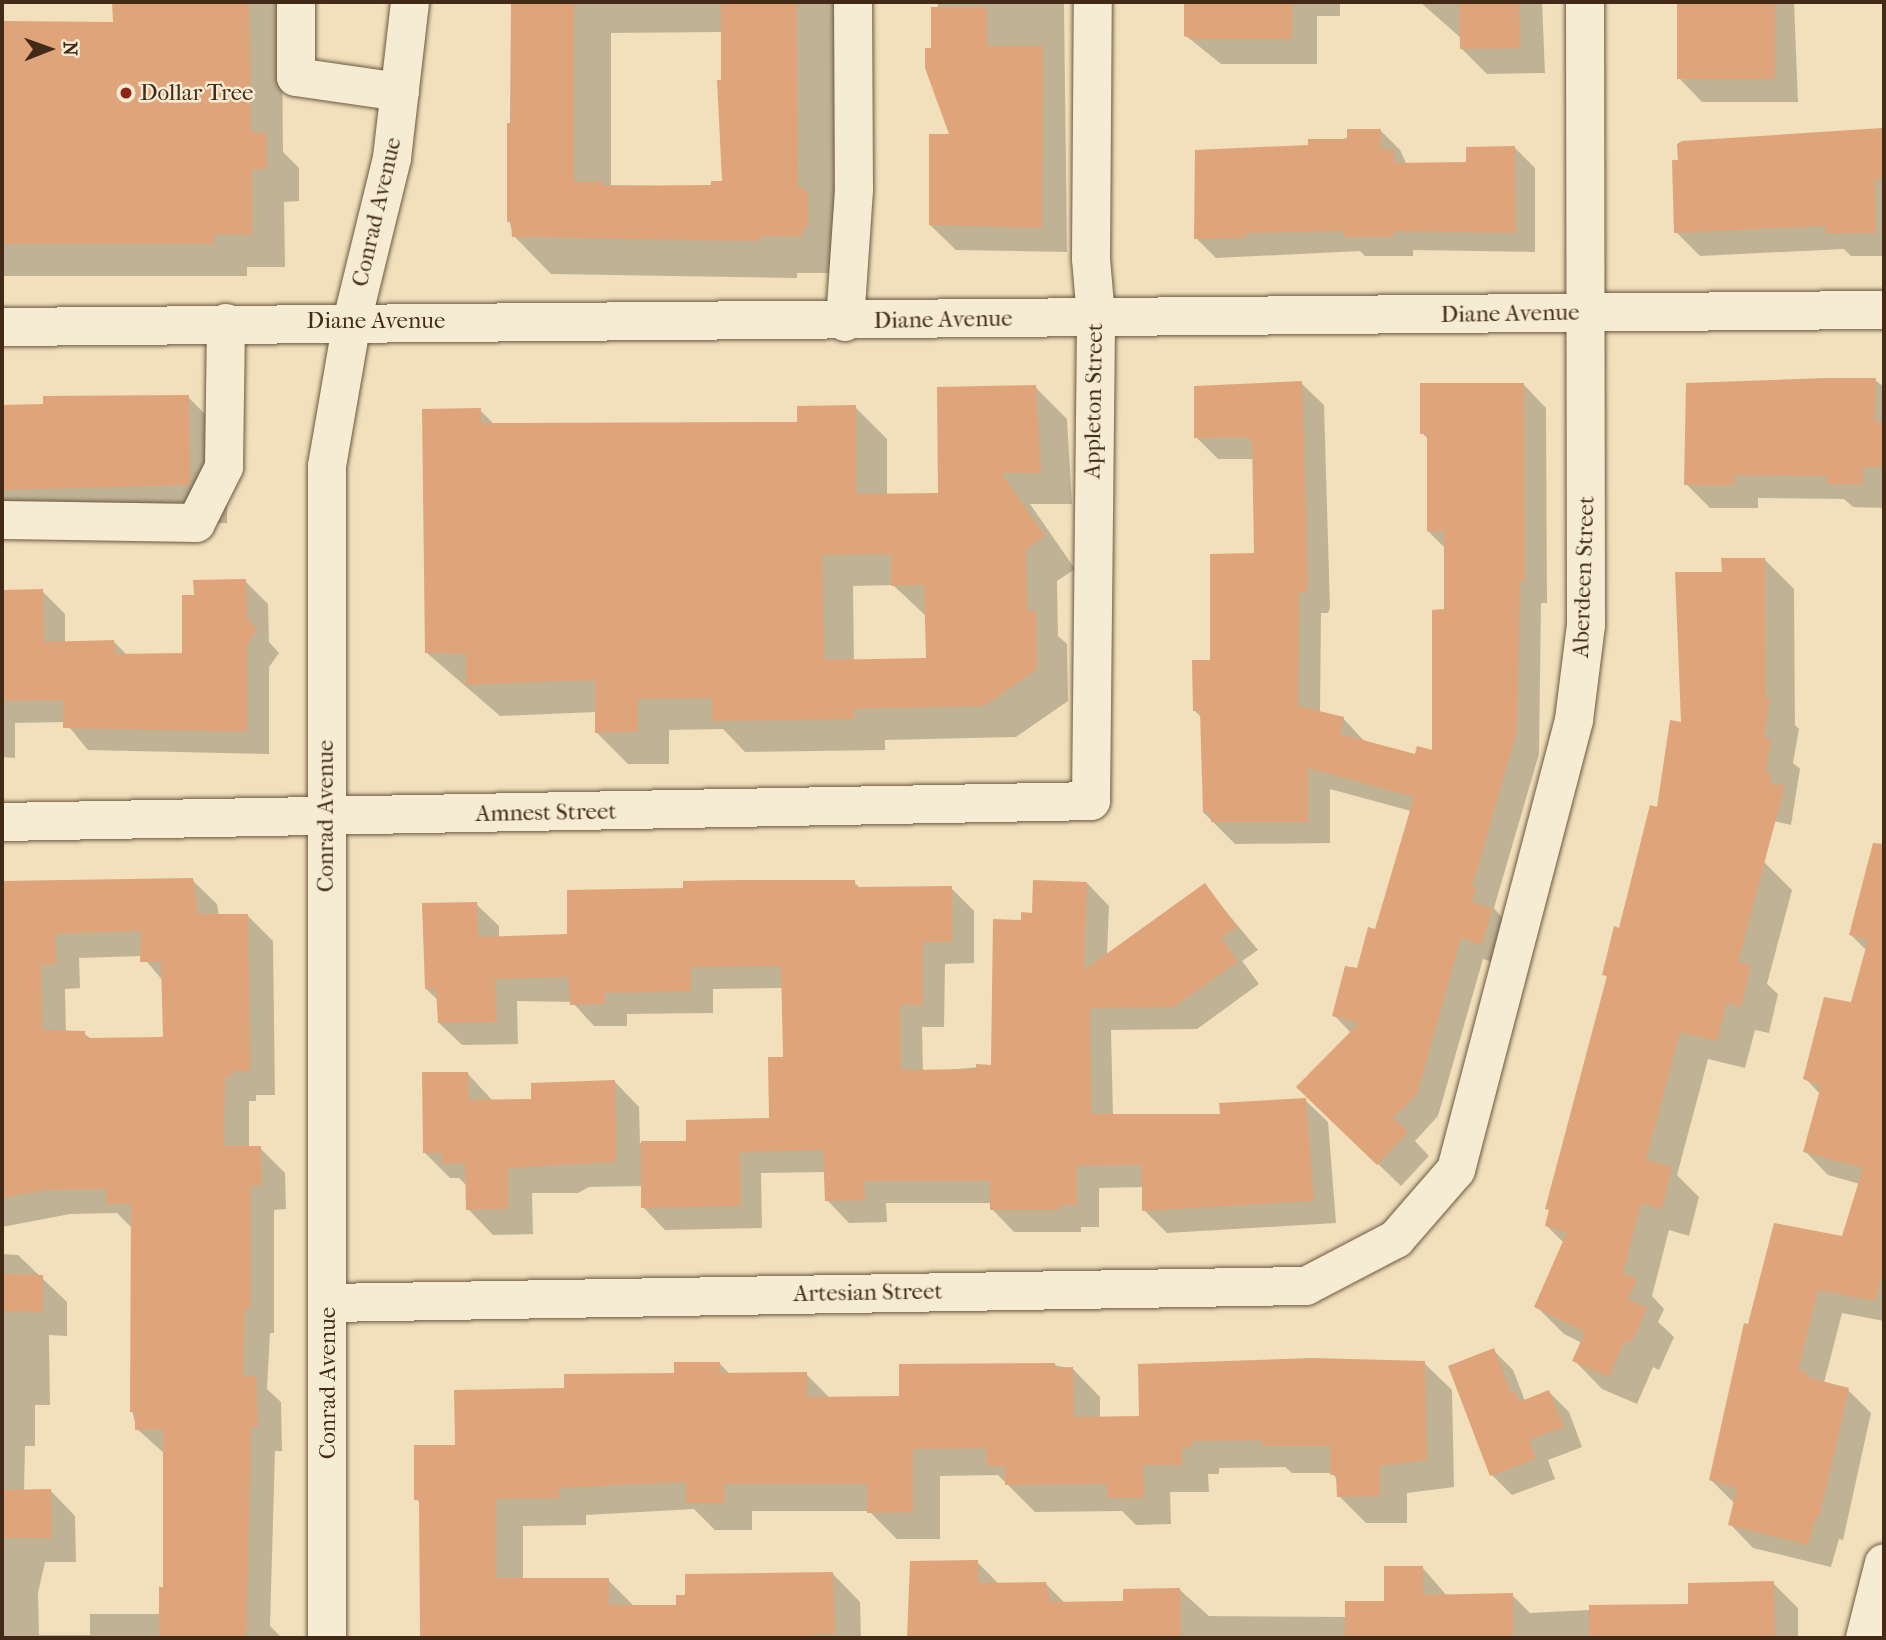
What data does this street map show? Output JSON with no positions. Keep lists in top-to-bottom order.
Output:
{
  "streets": {
    "street": [
      "Conrad Avenue",
      "Diane Avenue",
      "Appleton Street",
      "Aberdeen Street",
      "Amnest Street",
      "Artesian Street"
    ]
  },
  "crossings": [
    ["Conrad Avenue", "Diane Avenue"],
    ["Conrad Avenue", "Amnest Street"],
    ["Conrad Avenue", "Artesian Street"],
    ["Diane Avenue", "Appleton Street"],
    ["Diane Avenue", "Aberdeen Street"],
    ["Appleton Street", "Amnest Street"],
    ["Aberdeen Street", "Artesian Street"]
  ],
  "places": ["Dollar Tree"],
  "north": "right"
}
